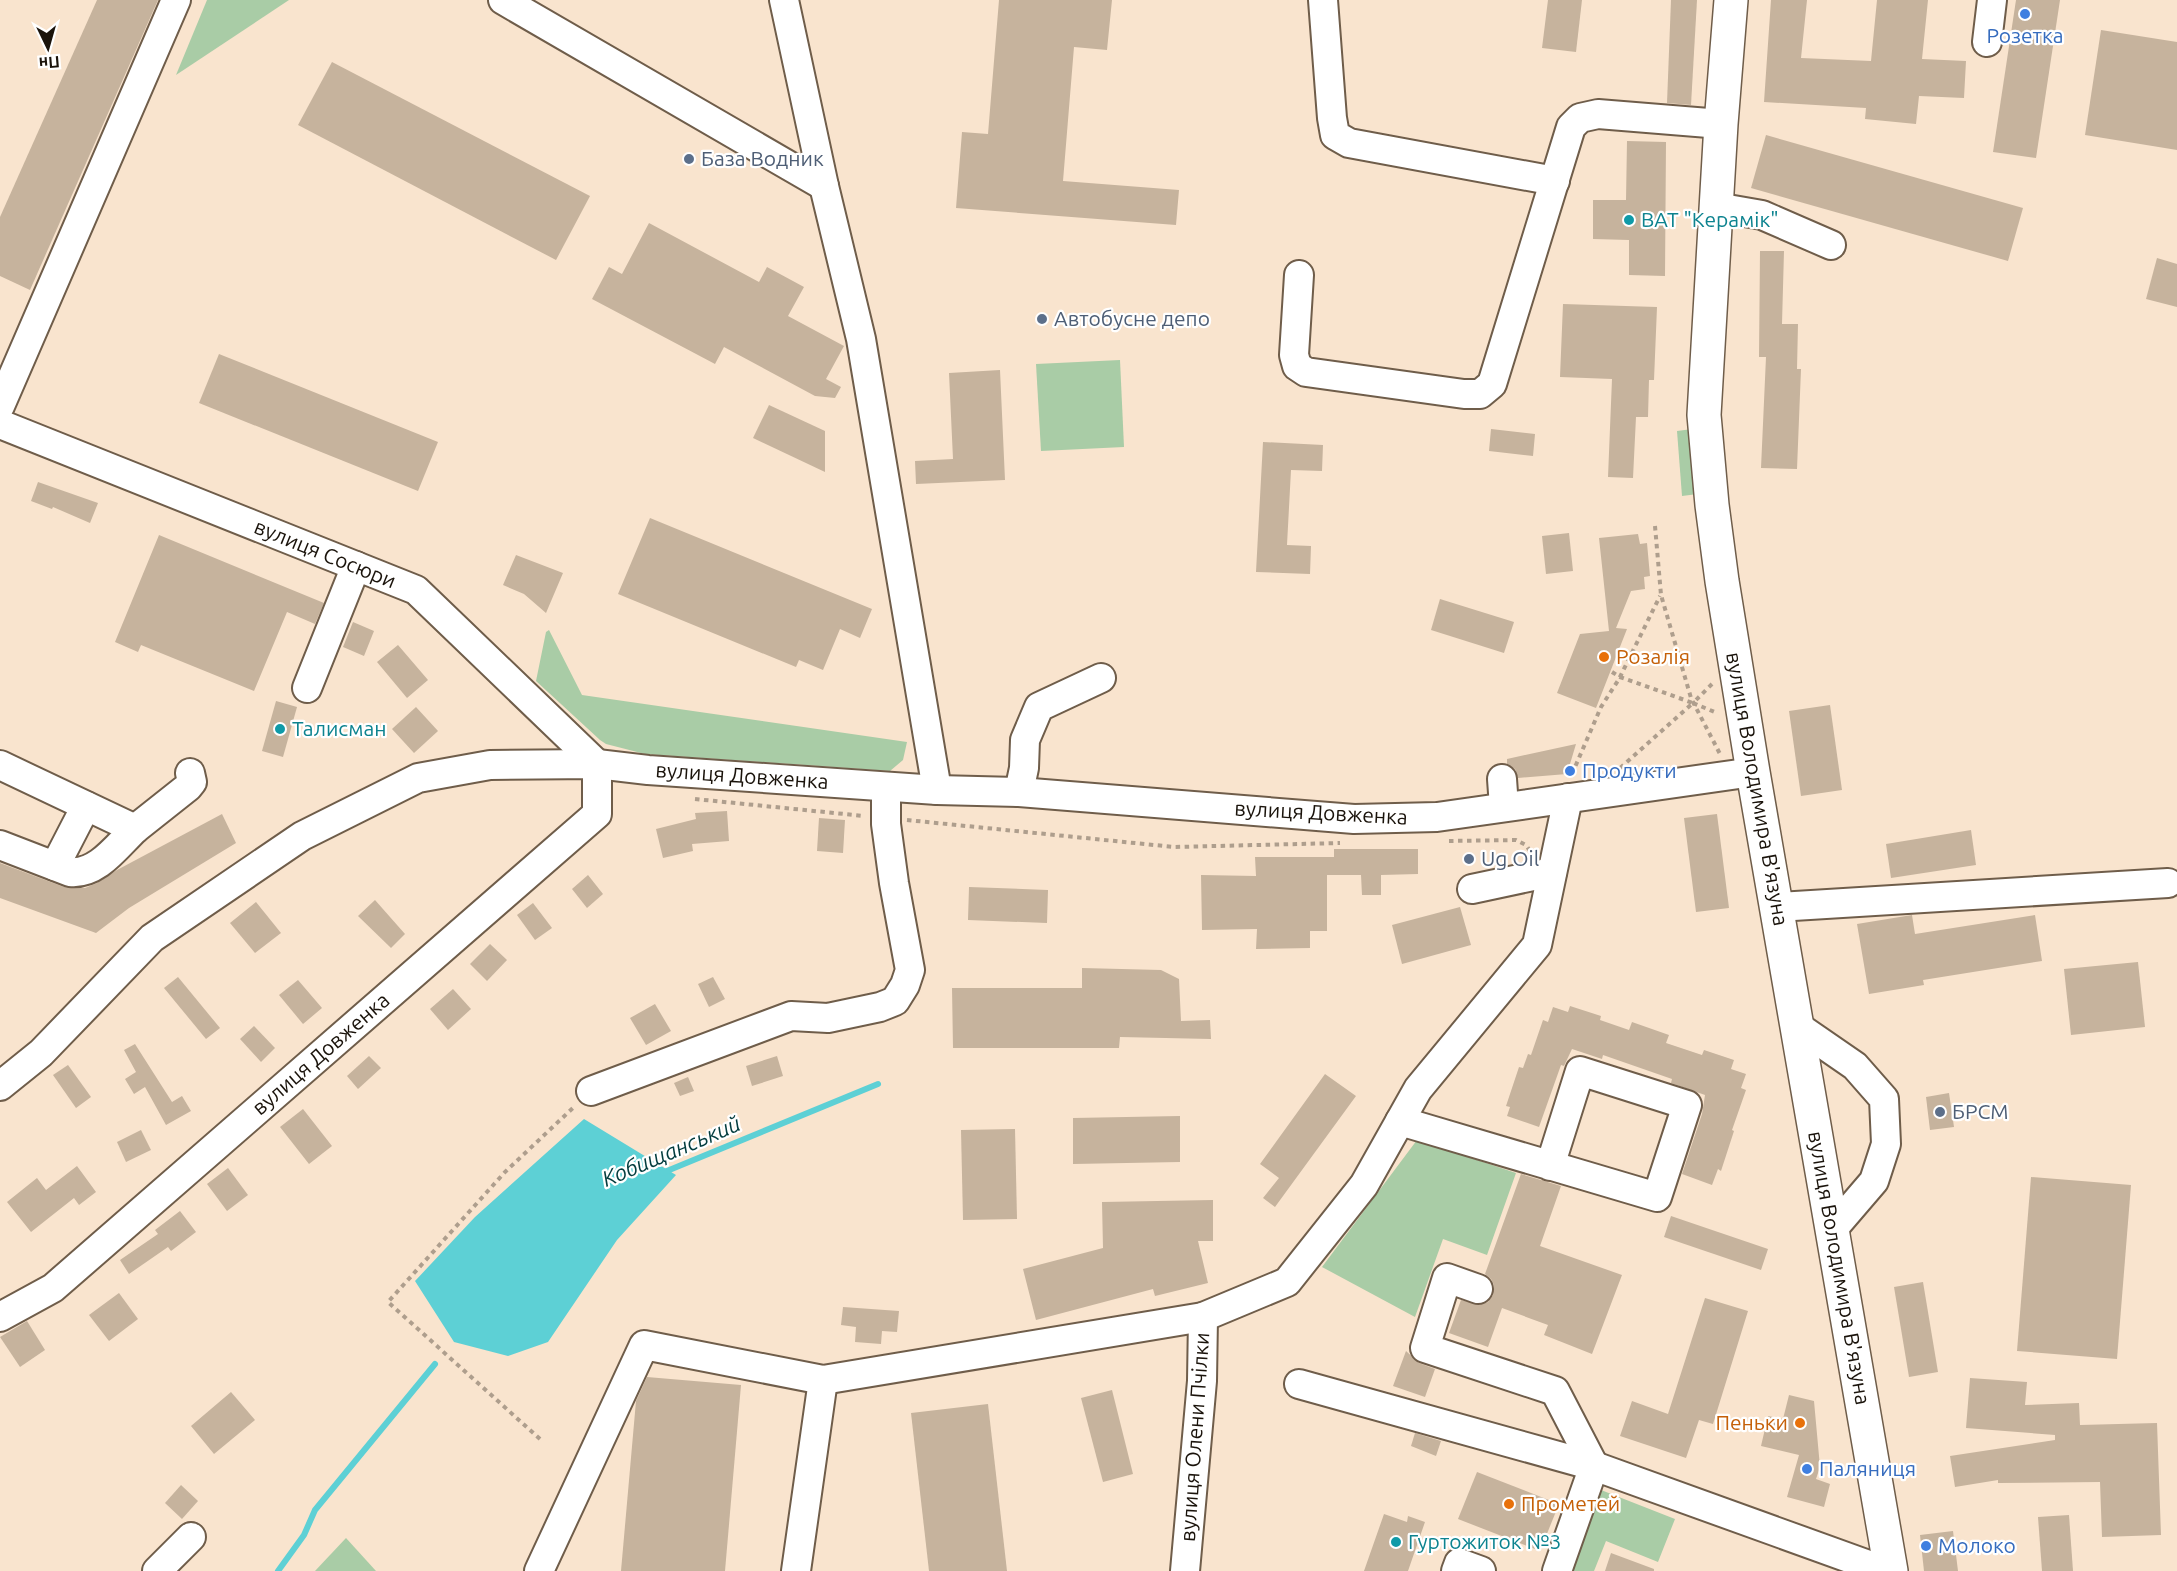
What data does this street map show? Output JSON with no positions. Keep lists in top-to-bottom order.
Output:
{
  "streets": {
    "main road": ["вулиця Володимира В'язуна"],
    "street": ["вулиця Сосюри", "вулиця Довженка", "вулиця Олени Пчілки"]
  },
  "crossings": [
    ["вулиця Сосюри", "вулиця Довженка"],
    ["вулиця Довженка", "вулиця Володимира В'язуна"],
    ["вулиця Довженка", "вулиця Олени Пчілки"]
  ],
  "water": ["Кобищанський"],
  "places": [
    "Розетка",
    "База Водник",
    "ВАТ \"Керамік\"",
    "Автобусне депо",
    "Розалія",
    "Талисман",
    "Продукти",
    "Ug Oil",
    "БРСМ",
    "Пеньки",
    "Паляниця",
    "Прометей",
    "Гуртожиток №3",
    "Молоко"
  ],
  "north": "bottom"
}
